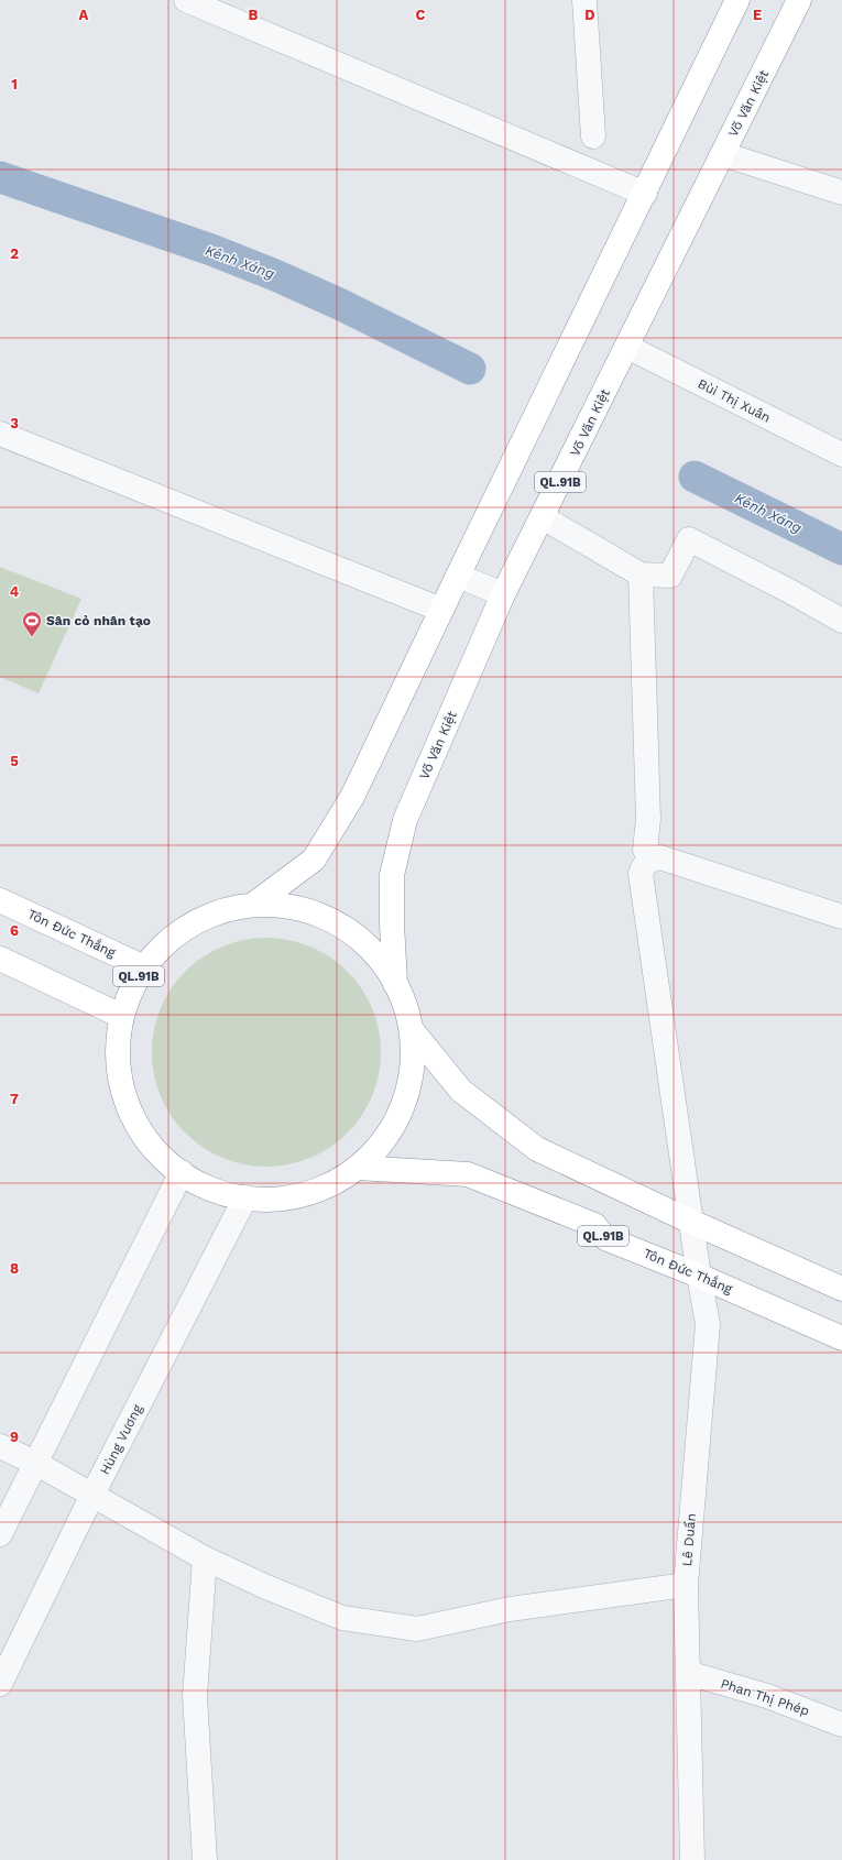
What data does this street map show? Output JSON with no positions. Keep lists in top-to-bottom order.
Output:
{
  "streets": {
    "main road": ["Võ Văn Kiệt", "QL.91B", "Tôn Đức Thắng"],
    "street": [
      "Bùi Thị Xuân",
      "Hùng Vương",
      "Lê Duẩn",
      "Phan Thị Phép"
    ]
  },
  "crossings": [
    ["Võ Văn Kiệt", "Bùi Thị Xuân"],
    ["Võ Văn Kiệt", "QL.91B"],
    ["QL.91B", "Tôn Đức Thắng"],
    ["QL.91B", "Hùng Vương"],
    ["QL.91B", "Lê Duẩn"],
    ["Tôn Đức Thắng", "Lê Duẩn"],
    ["Lê Duẩn", "Phan Thị Phép"]
  ],
  "water": ["Kênh Xáng"],
  "places": {
    "sports": ["Sân cỏ nhân tạo"]
  },
  "grid": {
    "columns": [
      "A",
      "B",
      "C",
      "D",
      "E"
    ],
    "rows": [
      "1",
      "2",
      "3",
      "4",
      "5",
      "6",
      "7",
      "8",
      "9"
    ]
  }
}
